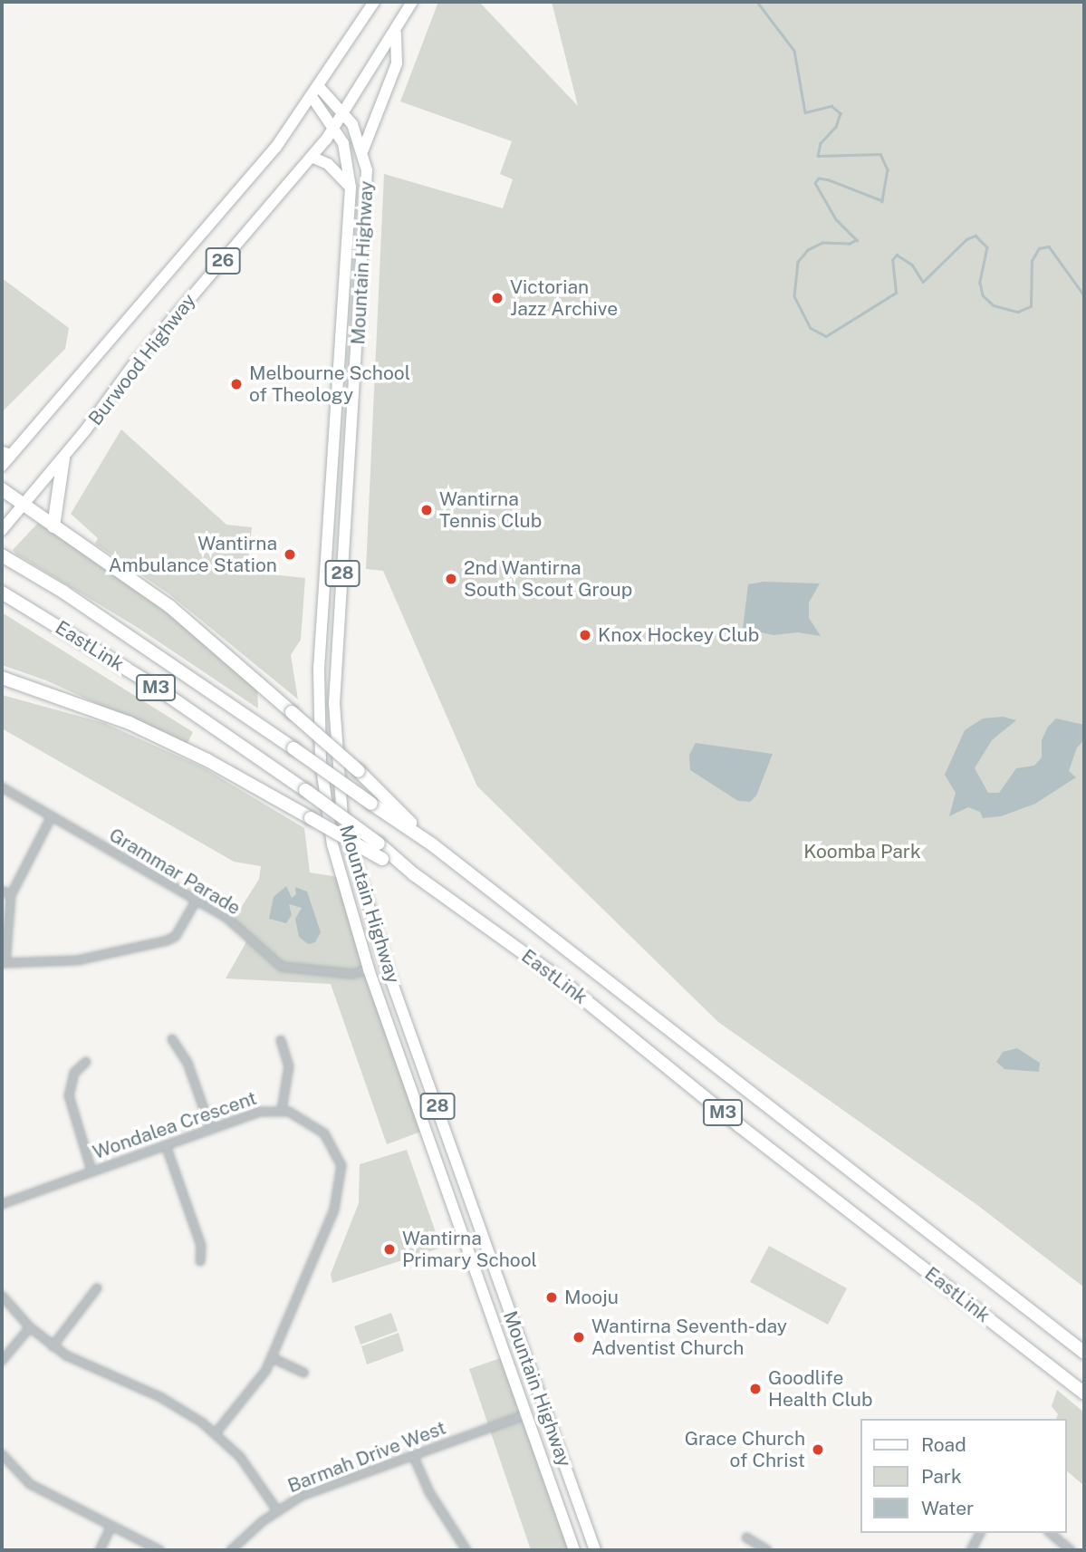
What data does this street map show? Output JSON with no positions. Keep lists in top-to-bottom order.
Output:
{
  "streets": {
    "highway": ["EastLink", "M3"],
    "main road": [
      "26",
      "Mountain Highway",
      "Burwood Highway",
      "28"
    ],
    "street": ["Grammar Parade", "Wondalea Crescent", "Barmah Drive West"]
  },
  "crossings": [
    ["Mountain Highway", "Burwood Highway"],
    ["Mountain Highway", "Grammar Parade"],
    ["Mountain Highway", "Barmah Drive West"]
  ],
  "parks": ["Koomba Park"],
  "places": [
    "Victorian Jazz Archive",
    "Melbourne School of Theology",
    "Wantirna Tennis Club",
    "Wantirna Ambulance Station",
    "2nd Wantirna South Scout Group",
    "Knox Hockey Club",
    "Wantirna Primary School",
    "Mooju",
    "Wantirna Seventh-day Adventist Church",
    "Goodlife Health Club",
    "Grace Church of Christ"
  ],
  "legend": ["Road", "Park", "Water"]
}
